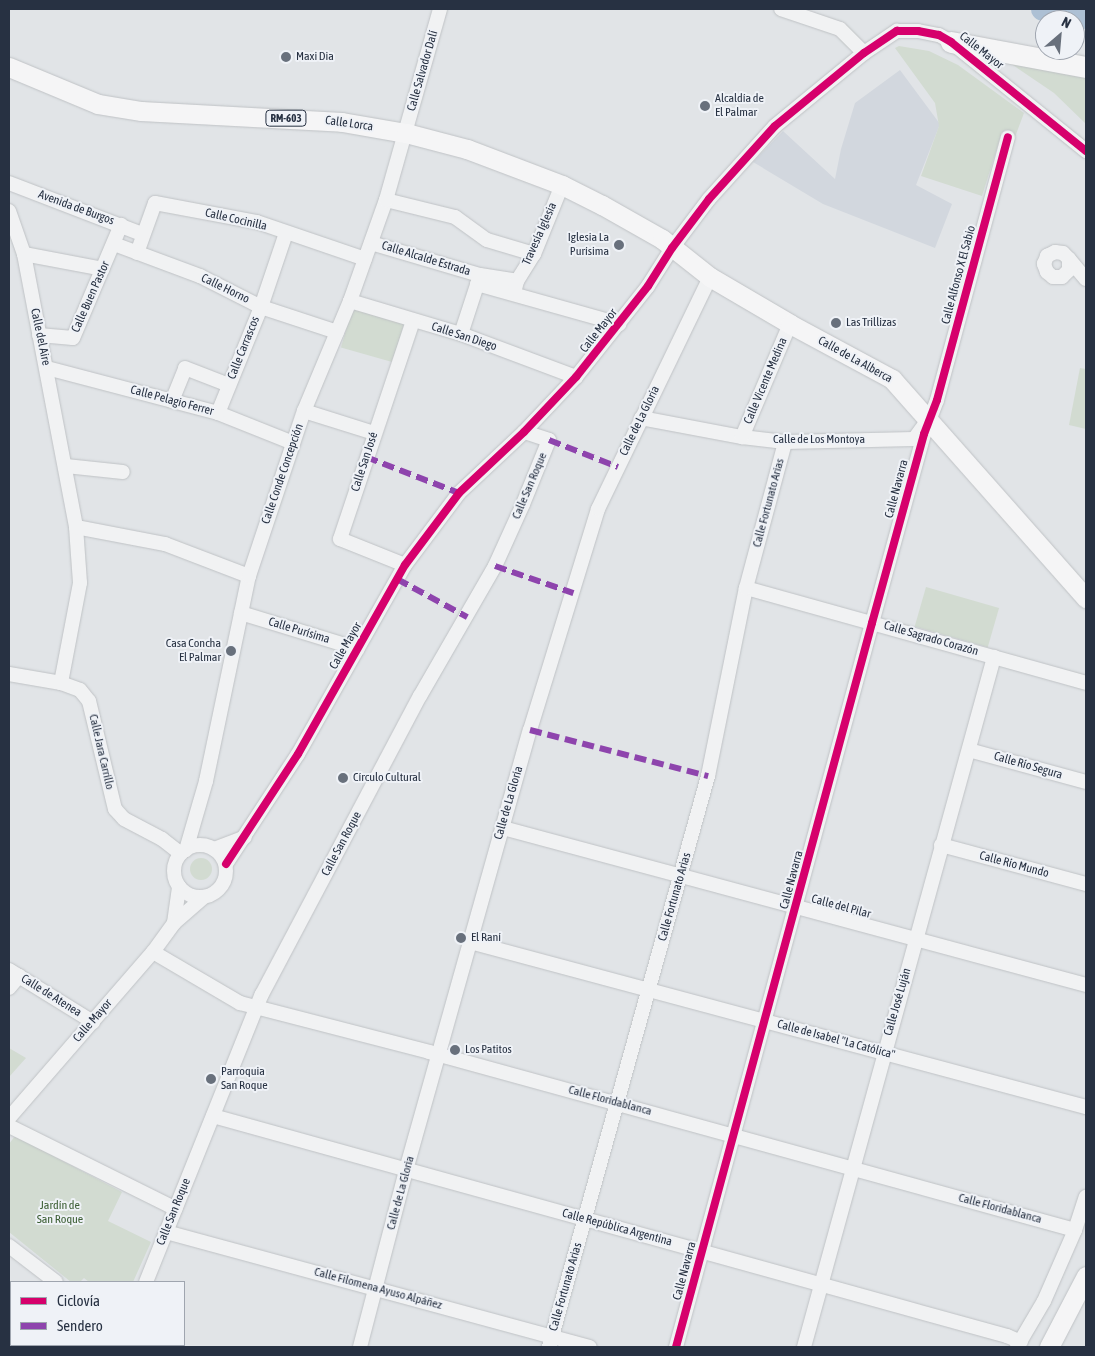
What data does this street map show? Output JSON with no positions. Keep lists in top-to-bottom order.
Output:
{
  "streets": {
    "main road": ["RM-603", "Calle Lorca", "Calle de La Alberca"],
    "street": [
      "Calle Mayor",
      "Calle Salvador Dalí",
      "Avenida de Burgos",
      "Calle Cocinilla",
      "Travesía Iglesia",
      "Calle Alcalde Estrada",
      "Calle Alfonso X El Sabio",
      "Calle Horno",
      "Calle Buen Pastor",
      "Calle del Aire",
      "Calle San Diego",
      "Calle Carrascos",
      "Calle Vicente Medina",
      "Calle Pelagio Ferrer",
      "Calle de La Gloria",
      "Calle de Los Montoya",
      "Calle San José",
      "Calle Conde Concepción",
      "Calle San Roque",
      "Calle Navarra",
      "Calle Fortunato Arias",
      "Calle Purísima",
      "Calle Sagrado Corazón",
      "Calle Jara Carrillo",
      "Calle Río Segura",
      "Calle Río Mundo",
      "Calle del Pilar",
      "Calle de Atenea",
      "Calle José Luján",
      "Calle de Isabel \"La Católica\"",
      "Calle Floridablanca",
      "Calle República Argentina",
      "Calle Filomena Ayuso Alpáñez"
    ]
  },
  "crossings": [
    ["Calle Mayor", "Calle Lorca"],
    ["Calle Mayor", "Calle Alcalde Estrada"],
    ["Calle Mayor", "Calle San Diego"],
    ["Calle Mayor", "Calle de La Alberca"],
    ["Calle Mayor", "Calle San José"],
    ["Calle Mayor", "Calle Conde Concepción"],
    ["Calle Mayor", "Calle San Roque"],
    ["Calle Mayor", "Calle Purísima"],
    ["Calle Mayor", "Calle Jara Carrillo"],
    ["Calle Mayor", "Calle de Atenea"],
    ["Calle Mayor", "Calle Floridablanca"],
    ["Calle Salvador Dalí", "Calle Lorca"],
    ["Calle Salvador Dalí", "Calle Conde Concepción"],
    ["Calle Lorca", "Travesía Iglesia"],
    ["Calle Lorca", "Calle de La Alberca"],
    ["Calle Lorca", "Calle Conde Concepción"],
    ["Avenida de Burgos", "Calle Cocinilla"],
    ["Avenida de Burgos", "Calle Buen Pastor"],
    ["Calle Cocinilla", "Calle Horno"],
    ["Calle Cocinilla", "Calle Carrascos"],
    ["Calle Cocinilla", "Calle Conde Concepción"],
    ["Travesía Iglesia", "Calle Alcalde Estrada"],
    ["Calle Alcalde Estrada", "Calle Conde Concepción"],
    ["Calle Alfonso X El Sabio", "Calle de La Alberca"],
    ["Calle Alfonso X El Sabio", "Calle de Los Montoya"],
    ["Calle Alfonso X El Sabio", "Calle Navarra"],
    ["Calle Horno", "Calle Buen Pastor"],
    ["Calle Horno", "Calle Carrascos"],
    ["Calle Horno", "Calle Conde Concepción"],
    ["Calle Buen Pastor", "Calle del Aire"],
    ["Calle del Aire", "Calle Pelagio Ferrer"],
    ["Calle del Aire", "Calle Jara Carrillo"],
    ["Calle San Diego", "Calle San José"],
    ["Calle San Diego", "Calle Conde Concepción"],
    ["Calle Carrascos", "Calle Pelagio Ferrer"],
    ["Calle de La Alberca", "Calle Vicente Medina"],
    ["Calle de La Alberca", "Calle de La Gloria"],
    ["Calle de La Alberca", "Calle de Los Montoya"],
    ["Calle de La Alberca", "Calle Navarra"],
    ["Calle Vicente Medina", "Calle de Los Montoya"],
    ["Calle Pelagio Ferrer", "Calle Conde Concepción"],
    ["Calle de La Gloria", "Calle de Los Montoya"],
    ["Calle de La Gloria", "Calle del Pilar"],
    ["Calle de La Gloria", "Calle de Isabel \"La Católica\""],
    ["Calle de La Gloria", "Calle Floridablanca"],
    ["Calle de La Gloria", "Calle República Argentina"],
    ["Calle de La Gloria", "Calle Filomena Ayuso Alpáñez"],
    ["Calle de Los Montoya", "Calle Navarra"],
    ["Calle de Los Montoya", "Calle Fortunato Arias"],
    ["Calle Conde Concepción", "Calle Purísima"],
    ["Calle Conde Concepción", "Calle Jara Carrillo"],
    ["Calle San Roque", "Calle Floridablanca"],
    ["Calle San Roque", "Calle República Argentina"],
    ["Calle San Roque", "Calle Filomena Ayuso Alpáñez"],
    ["Calle Navarra", "Calle Sagrado Corazón"],
    ["Calle Navarra", "Calle del Pilar"],
    ["Calle Navarra", "Calle de Isabel \"La Católica\""],
    ["Calle Navarra", "Calle Floridablanca"],
    ["Calle Navarra", "Calle República Argentina"],
    ["Calle Fortunato Arias", "Calle Sagrado Corazón"],
    ["Calle Fortunato Arias", "Calle del Pilar"],
    ["Calle Fortunato Arias", "Calle de Isabel \"La Católica\""],
    ["Calle Fortunato Arias", "Calle Floridablanca"],
    ["Calle Fortunato Arias", "Calle República Argentina"],
    ["Calle Fortunato Arias", "Calle Filomena Ayuso Alpáñez"],
    ["Calle Sagrado Corazón", "Calle José Luján"],
    ["Calle Río Segura", "Calle José Luján"],
    ["Calle Río Mundo", "Calle José Luján"],
    ["Calle del Pilar", "Calle José Luján"],
    ["Calle José Luján", "Calle de Isabel \"La Católica\""],
    ["Calle José Luján", "Calle Floridablanca"],
    ["Calle José Luján", "Calle República Argentina"]
  ],
  "parks": ["Jardín de San Roque"],
  "places": [
    "Maxi Dia",
    "Alcaldía de El Palmar",
    "Iglesia La Purísima",
    "Las Trillizas",
    "Casa Concha El Palmar",
    "Círculo Cultural",
    "El Raní",
    "Los Patitos",
    "Parroquia San Roque"
  ],
  "legend": ["Ciclovía", "Sendero"],
  "north": "top right"
}
